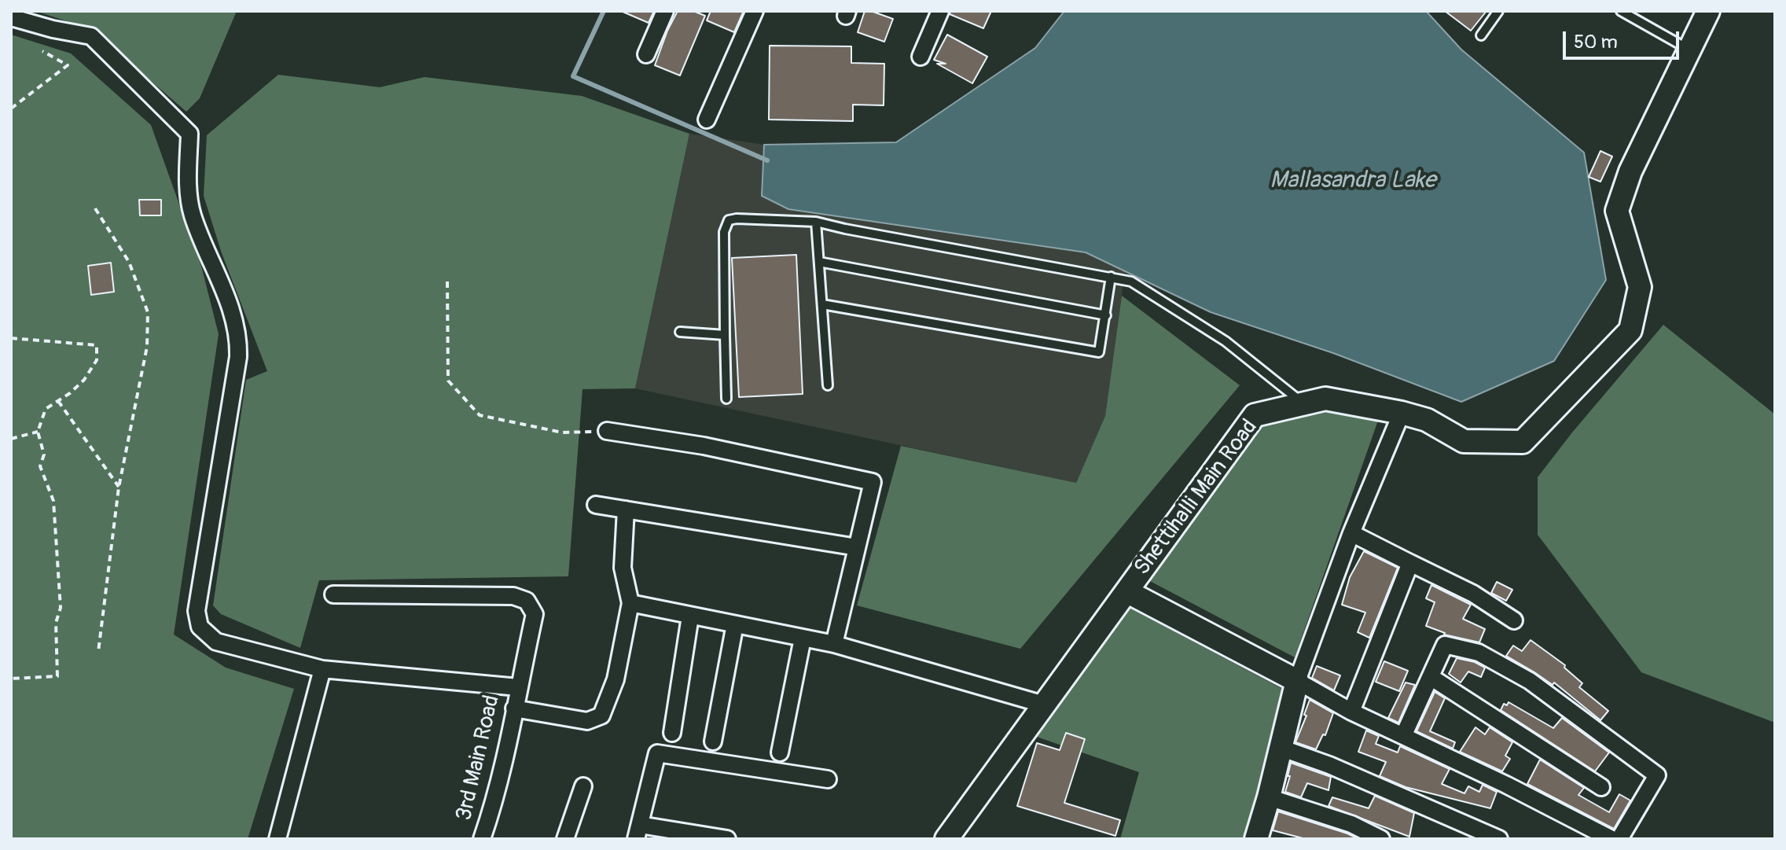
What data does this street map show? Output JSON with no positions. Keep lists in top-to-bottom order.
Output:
{
  "streets": {
    "street": ["Shettihalli Main Road", "3rd Main Road"]
  },
  "water": ["Mallasandra Lake"],
  "scale_bar": "50 m"
}
